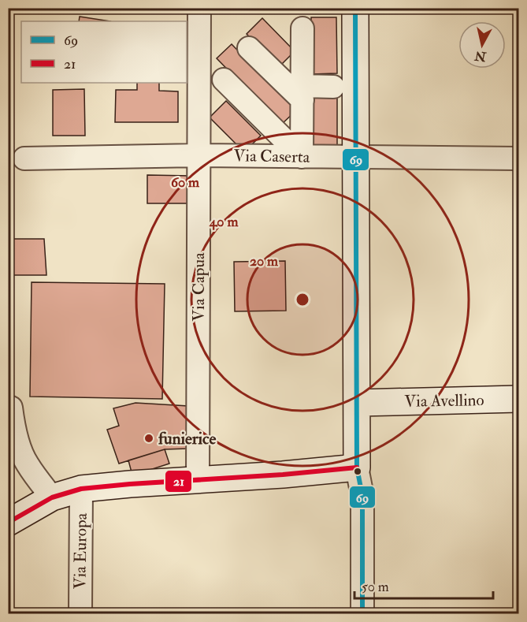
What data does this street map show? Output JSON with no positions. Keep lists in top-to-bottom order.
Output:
{
  "streets": {
    "main road": ["Via Avellino"],
    "street": ["Via Caserta", "Via Capua", "Via Europa"]
  },
  "crossings": [
    ["Via Caserta", "Via Capua"]
  ],
  "places": ["funierice"],
  "lines": ["transit line 69", "transit line 21"],
  "legend": ["69", "21"],
  "scale_bar": "50 m",
  "north": "bottom",
  "rings": ["60 m", "40 m", "20 m"]
}
